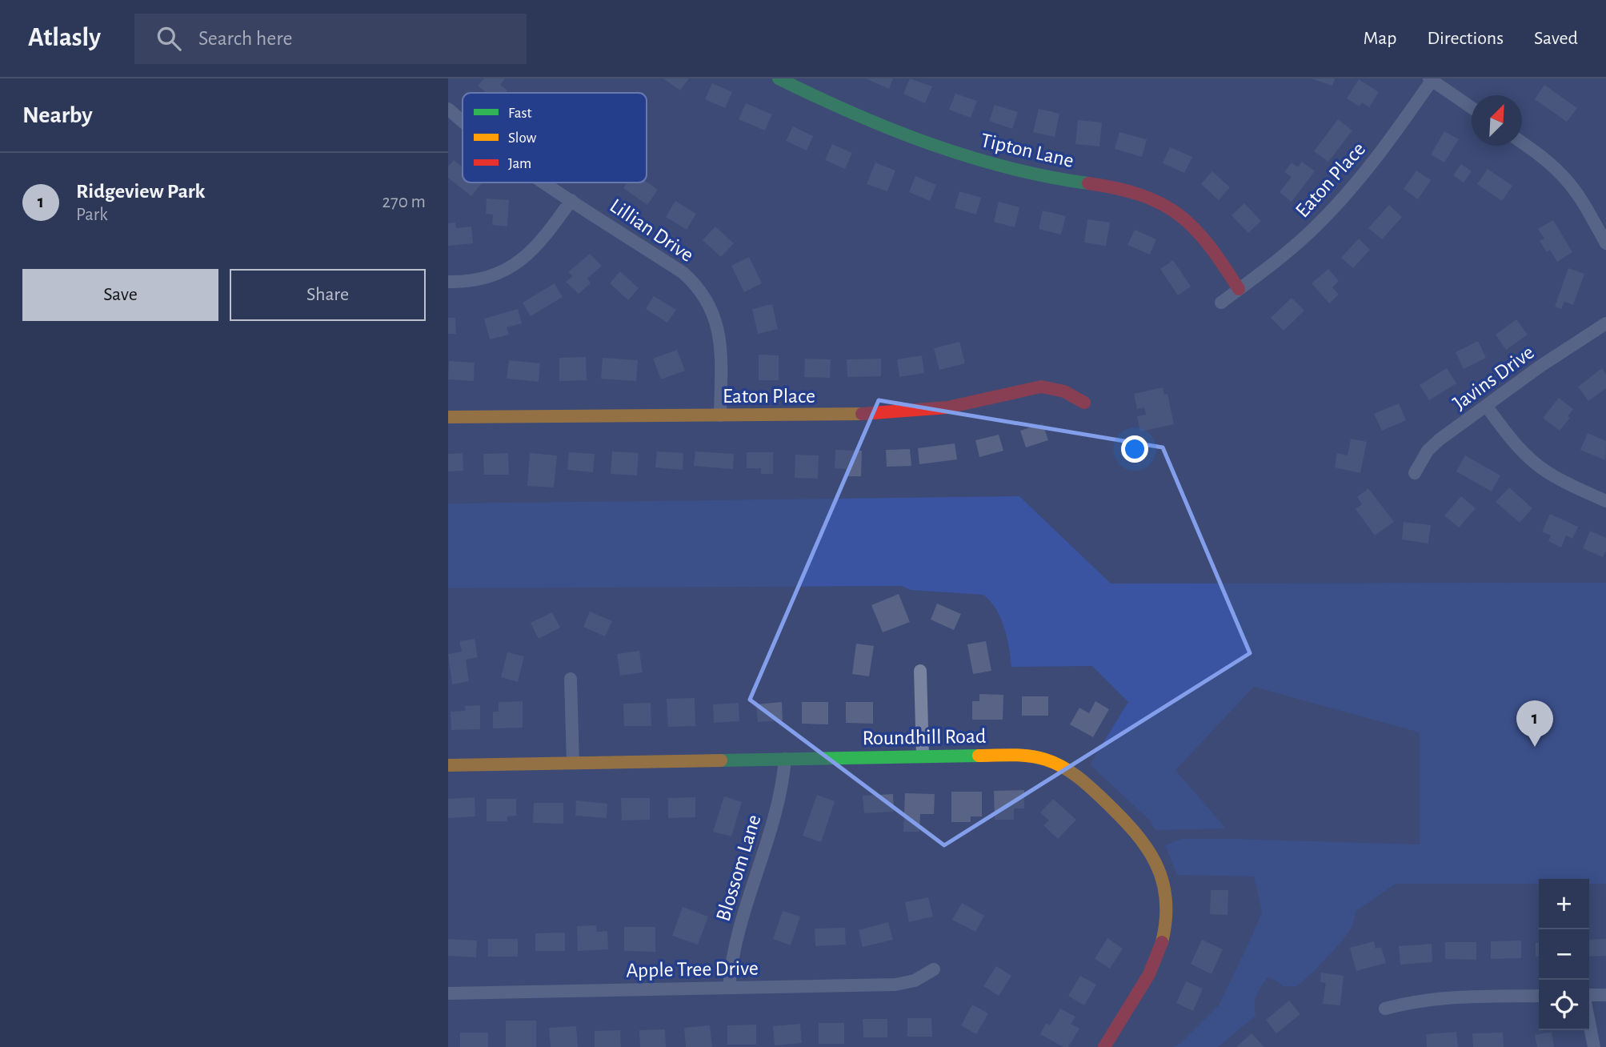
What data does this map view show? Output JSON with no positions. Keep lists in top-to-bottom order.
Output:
{
  "streets": {
    "street": [
      "Tipton Lane",
      "Eaton Place",
      "Lillian Drive",
      "Javins Drive",
      "Roundhill Road",
      "Blossom Lane",
      "Apple Tree Drive"
    ]
  },
  "crossings": [
    ["Tipton Lane", "Eaton Place"],
    ["Eaton Place", "Lillian Drive"],
    ["Roundhill Road", "Blossom Lane"],
    ["Blossom Lane", "Apple Tree Drive"]
  ],
  "legend": ["Fast", "Slow", "Jam"],
  "north": "top right",
  "page": {
    "header": "Atlasly",
    "search": "Search here",
    "nav": ["Map", "Directions", "Saved"],
    "heading": "Nearby",
    "list": [
      {
        "mark": "1",
        "name": "Ridgeview Park",
        "note": "Park",
        "value": "270 m"
      }
    ],
    "buttons": ["Save", "Share"],
    "pins": "1",
    "map_buttons": ["+", "−"]
  }
}
